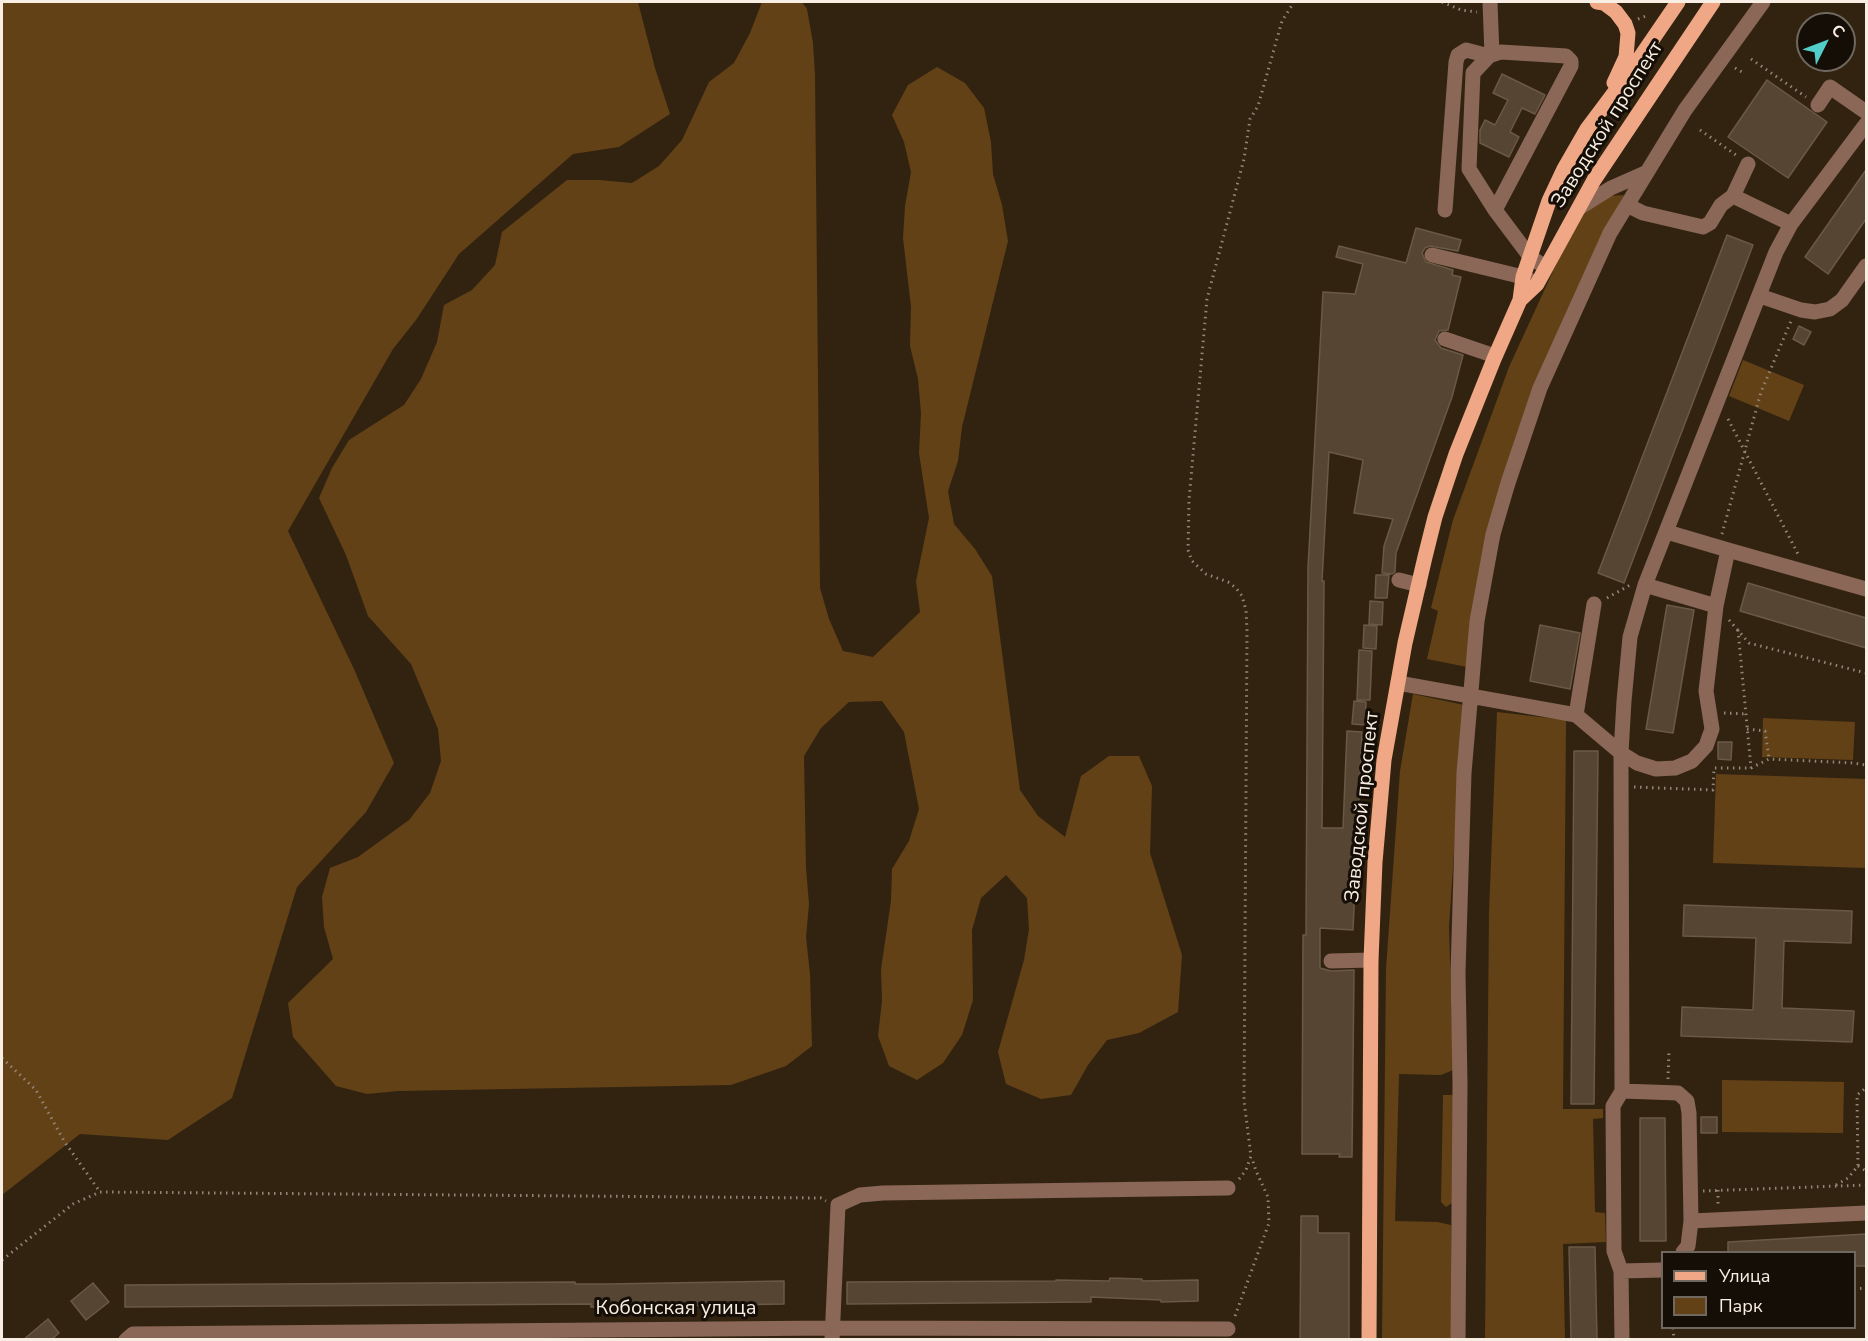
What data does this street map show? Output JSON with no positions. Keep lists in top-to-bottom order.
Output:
{
  "streets": {
    "main road": ["Заводской проспект"],
    "street": ["Кобонская улица"]
  },
  "legend": ["Улица", "Парк"],
  "north": "top right"
}
